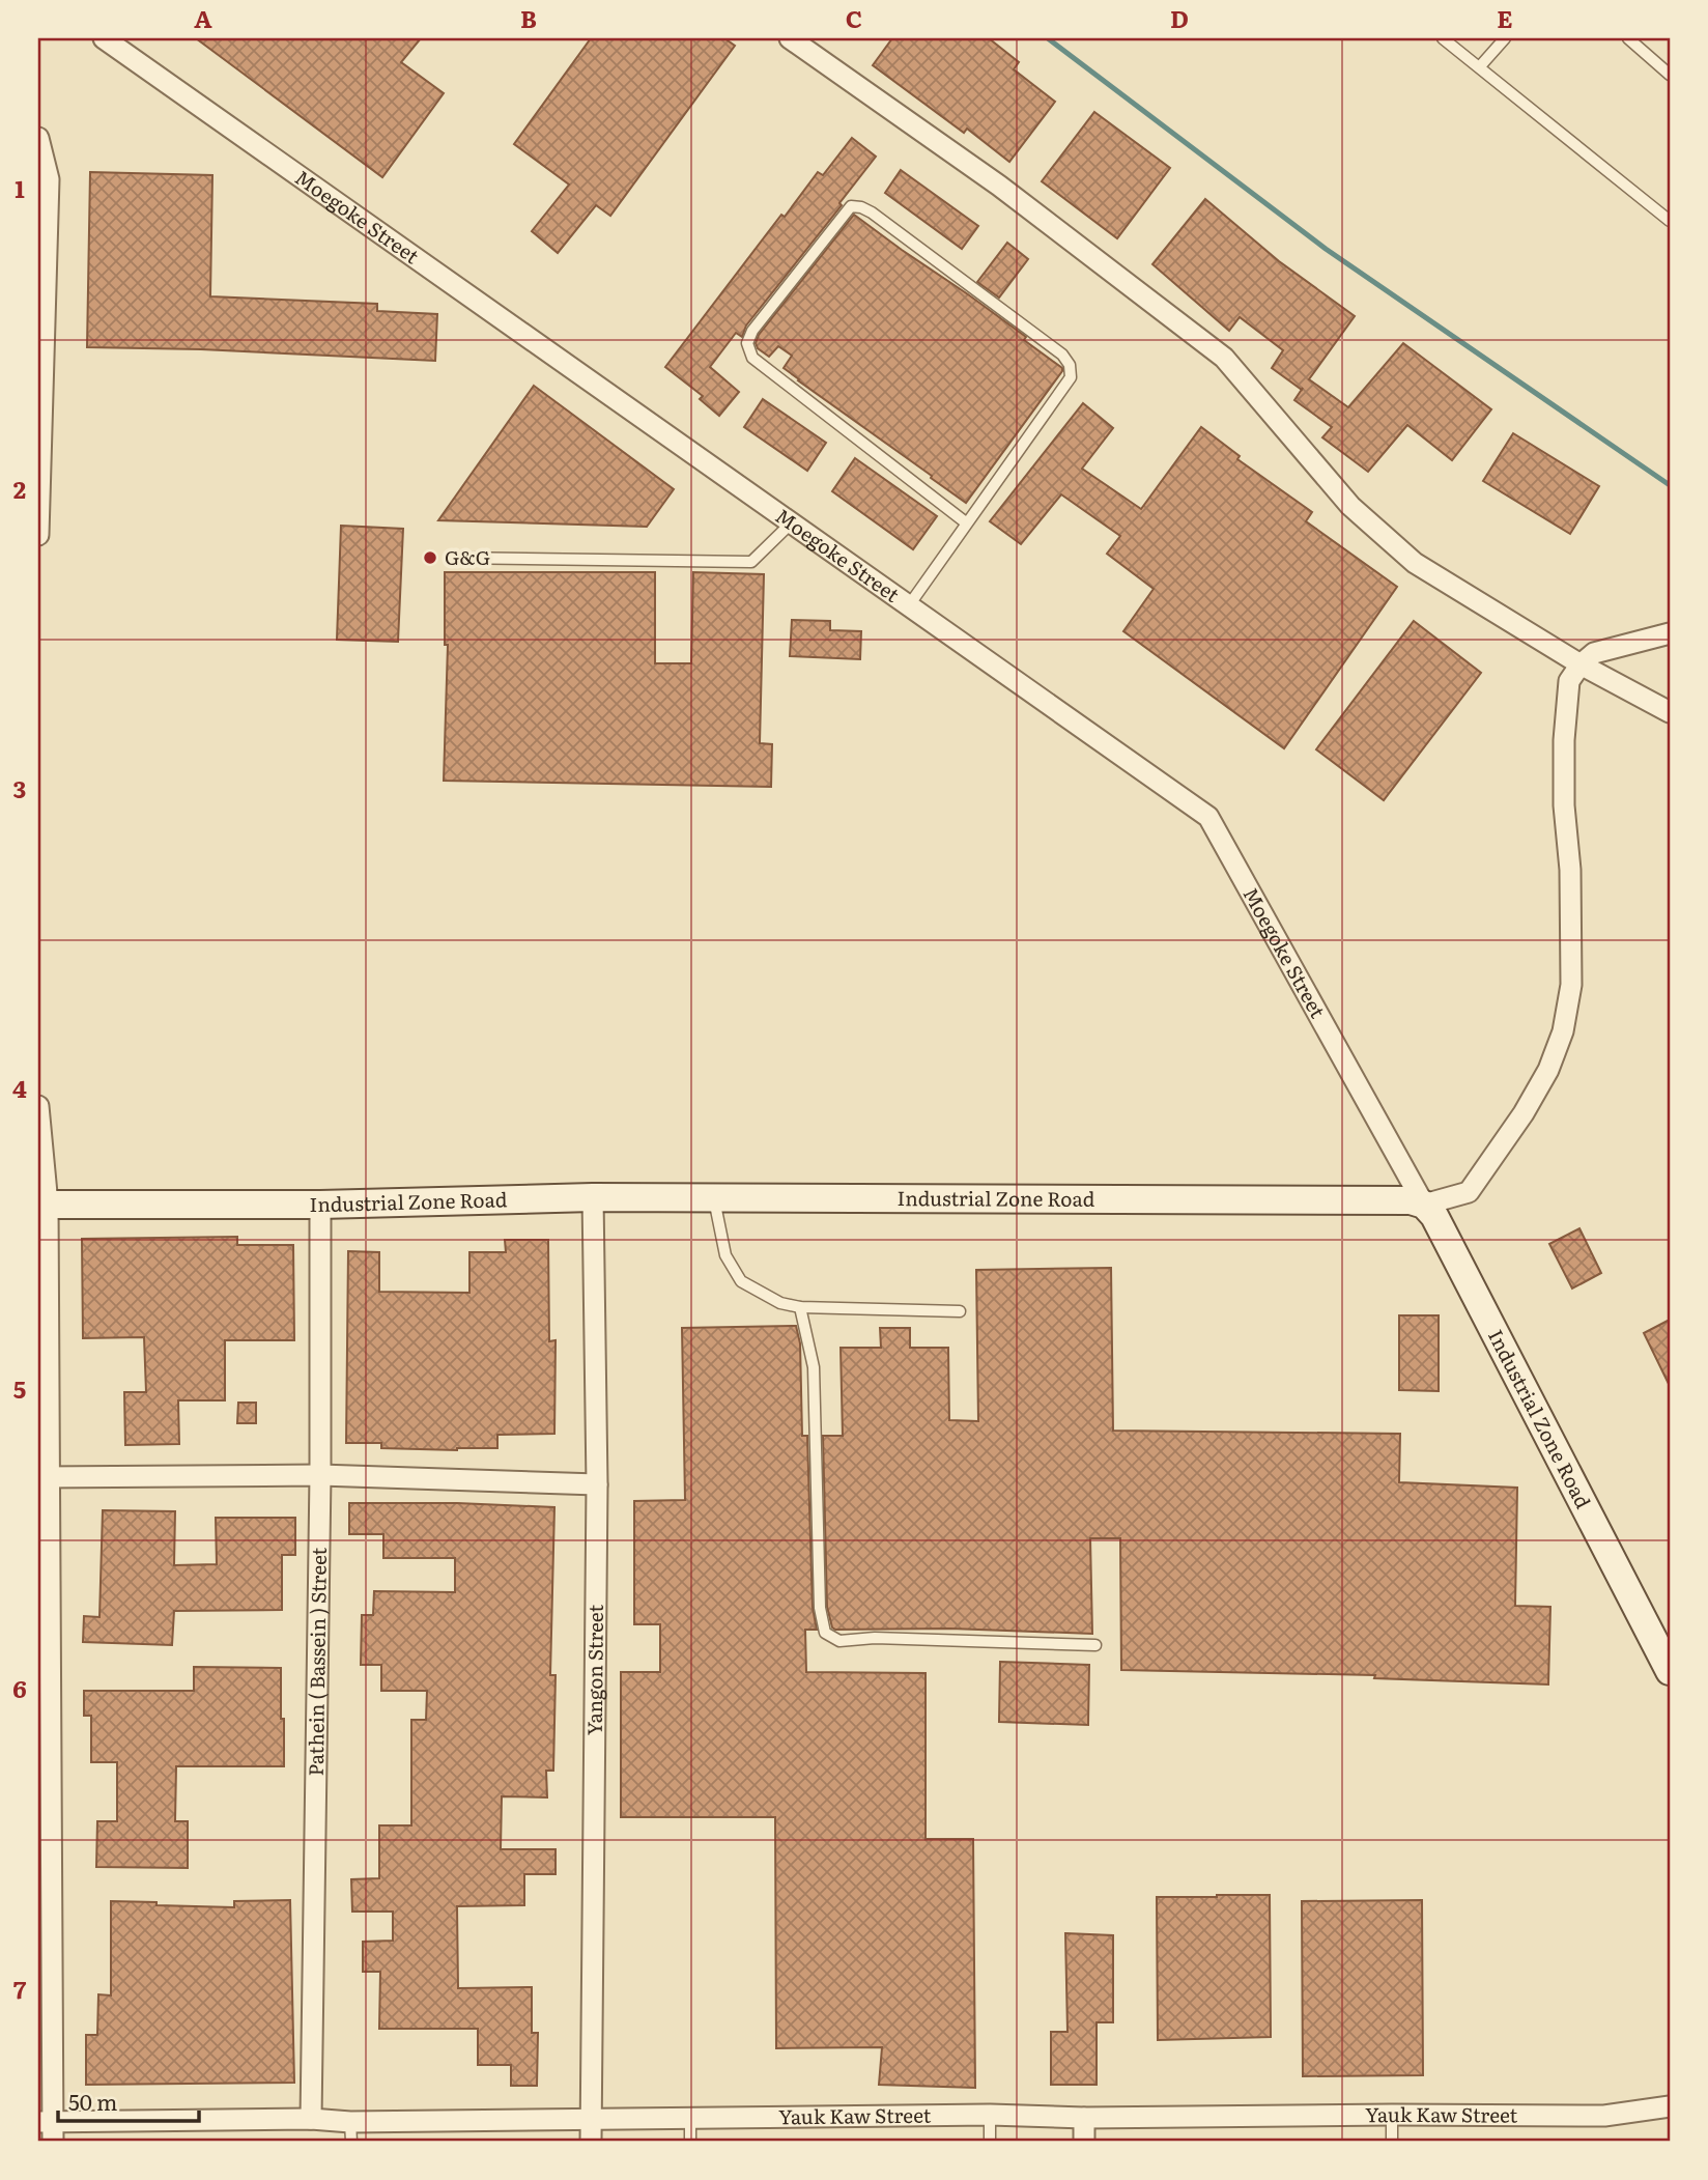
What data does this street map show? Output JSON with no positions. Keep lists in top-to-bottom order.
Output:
{
  "streets": {
    "street": [
      "Moegoke Street",
      "Industrial Zone Road",
      "Pathein ( Bassein ) Street",
      "Yangon Street",
      "Yauk Kaw Street"
    ]
  },
  "crossings": [
    ["Moegoke Street", "Industrial Zone Road"],
    ["Industrial Zone Road", "Pathein ( Bassein ) Street"],
    ["Industrial Zone Road", "Yangon Street"],
    ["Pathein ( Bassein ) Street", "Yauk Kaw Street"],
    ["Yangon Street", "Yauk Kaw Street"]
  ],
  "places": ["G&G"],
  "scale_bar": "50 m",
  "grid": {
    "columns": [
      "A",
      "B",
      "C",
      "D",
      "E"
    ],
    "rows": [
      "1",
      "2",
      "3",
      "4",
      "5",
      "6",
      "7"
    ]
  }
}
